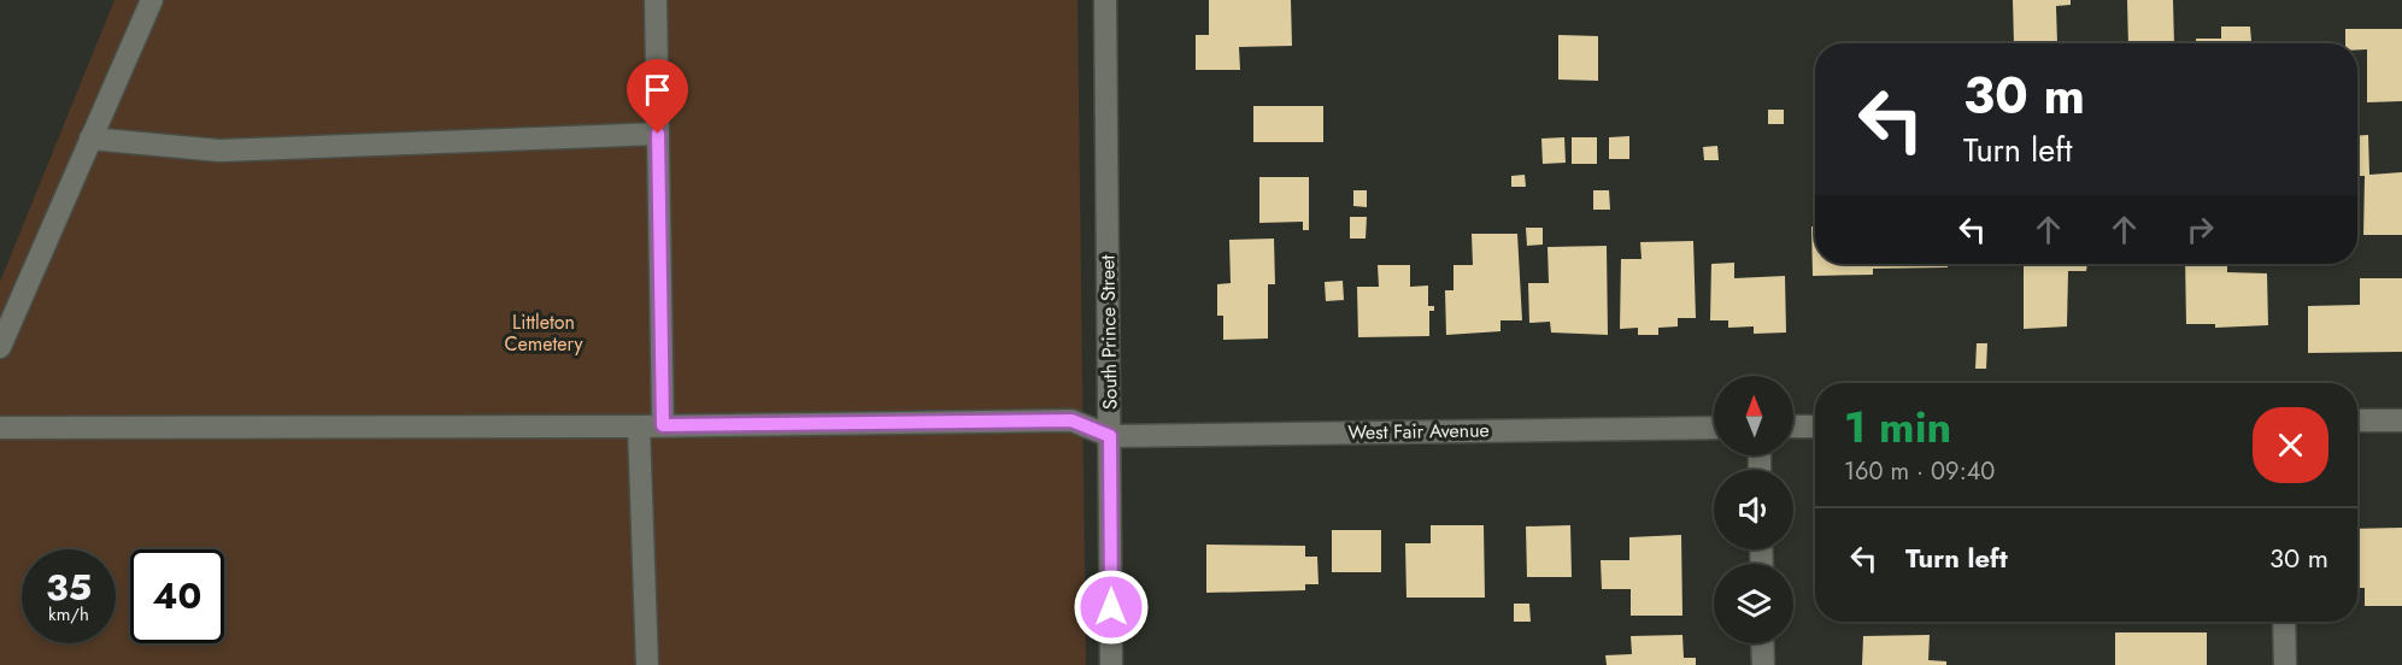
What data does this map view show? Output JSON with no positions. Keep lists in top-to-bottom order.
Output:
{
  "streets": {
    "street": ["South Prince Street", "West Fair Avenue"]
  },
  "crossings": [
    ["South Prince Street", "West Fair Avenue"]
  ],
  "parks": ["Littleton Cemetery"],
  "north": "top",
  "page": {
    "turn": ["30 m", "Turn left"],
    "heading": ["1 min", "160 m · 09:40"],
    "list": [
      {
        "name": "Turn left",
        "value": "30 m"
      }
    ],
    "speed": "35 km/h",
    "limit": "40"
  }
}
